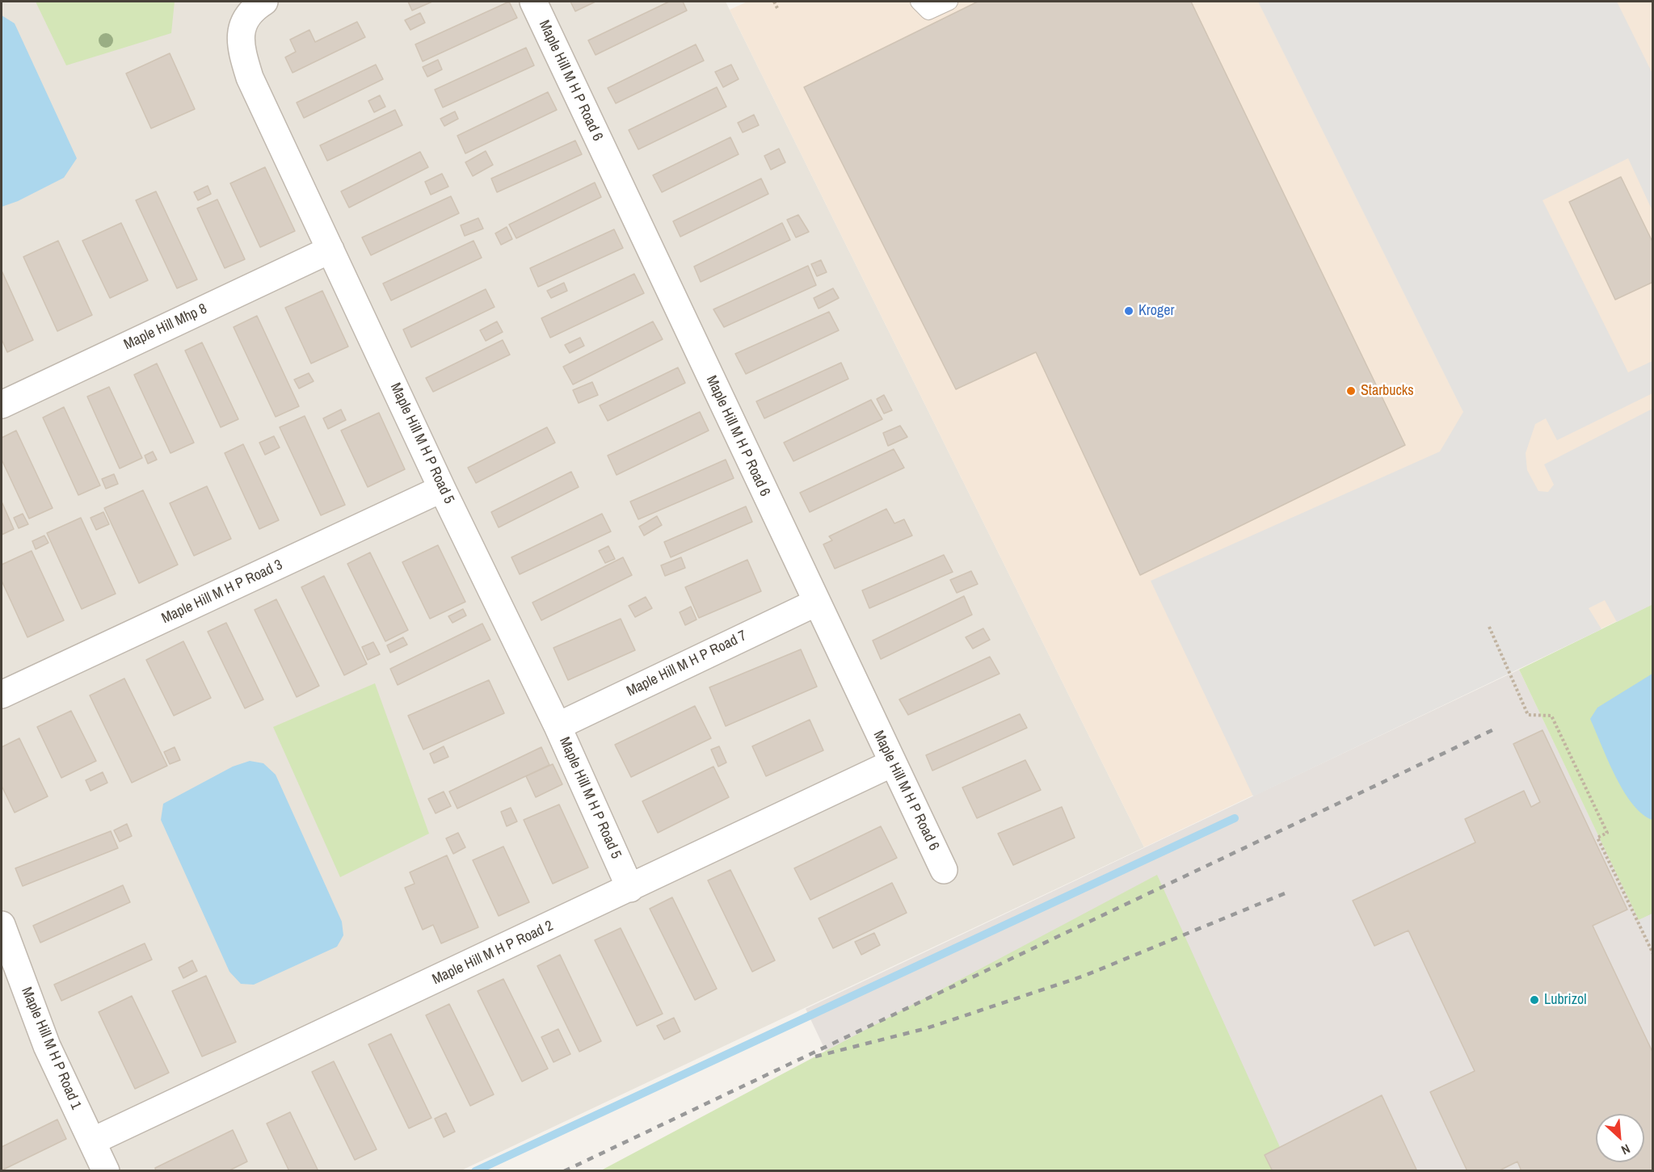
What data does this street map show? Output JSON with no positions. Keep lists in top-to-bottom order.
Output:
{
  "streets": {
    "street": [
      "Maple Hill M H P Road 6",
      "Maple Hill Mhp 8",
      "Maple Hill M H P Road 5",
      "Maple Hill M H P Road 3",
      "Maple Hill M H P Road 7",
      "Maple Hill M H P Road 2",
      "Maple Hill M H P Road 1"
    ]
  },
  "crossings": [
    ["Maple Hill M H P Road 6", "Maple Hill M H P Road 7"],
    ["Maple Hill M H P Road 6", "Maple Hill M H P Road 2"],
    ["Maple Hill Mhp 8", "Maple Hill M H P Road 5"],
    ["Maple Hill M H P Road 5", "Maple Hill M H P Road 3"],
    ["Maple Hill M H P Road 5", "Maple Hill M H P Road 7"],
    ["Maple Hill M H P Road 5", "Maple Hill M H P Road 2"],
    ["Maple Hill M H P Road 2", "Maple Hill M H P Road 1"]
  ],
  "places": ["Kroger", "Starbucks", "Lubrizol"],
  "north": "bottom right"
}
